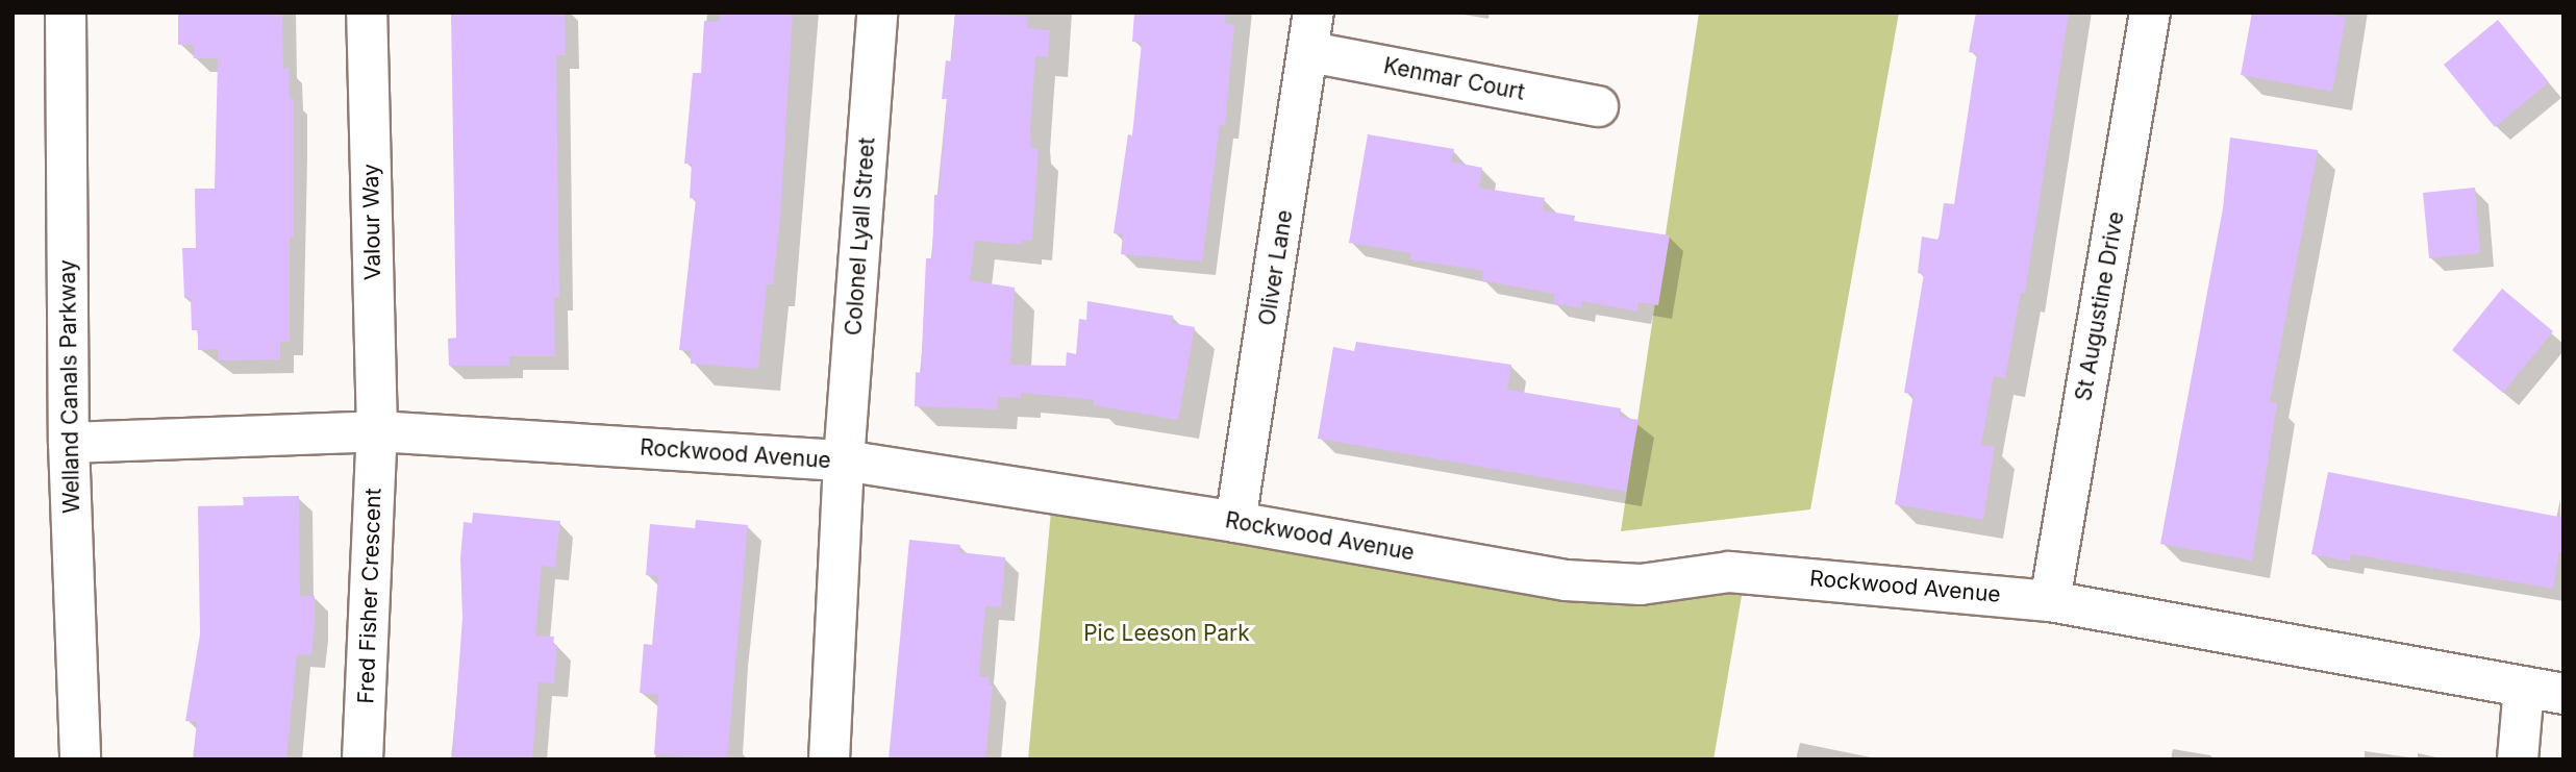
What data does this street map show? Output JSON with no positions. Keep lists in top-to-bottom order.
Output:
{
  "streets": {
    "street": [
      "Kenmar Court",
      "Valour Way",
      "Colonel Lyall Street",
      "Oliver Lane",
      "St Augustine Drive",
      "Welland Canals Parkway",
      "Rockwood Avenue",
      "Fred Fisher Crescent"
    ]
  },
  "crossings": [
    ["Kenmar Court", "Oliver Lane"],
    ["Valour Way", "Rockwood Avenue"],
    ["Valour Way", "Fred Fisher Crescent"],
    ["Colonel Lyall Street", "Rockwood Avenue"],
    ["Oliver Lane", "Rockwood Avenue"],
    ["St Augustine Drive", "Rockwood Avenue"],
    ["Welland Canals Parkway", "Rockwood Avenue"],
    ["Rockwood Avenue", "Fred Fisher Crescent"]
  ],
  "parks": ["Pic Leeson Park"]
}
